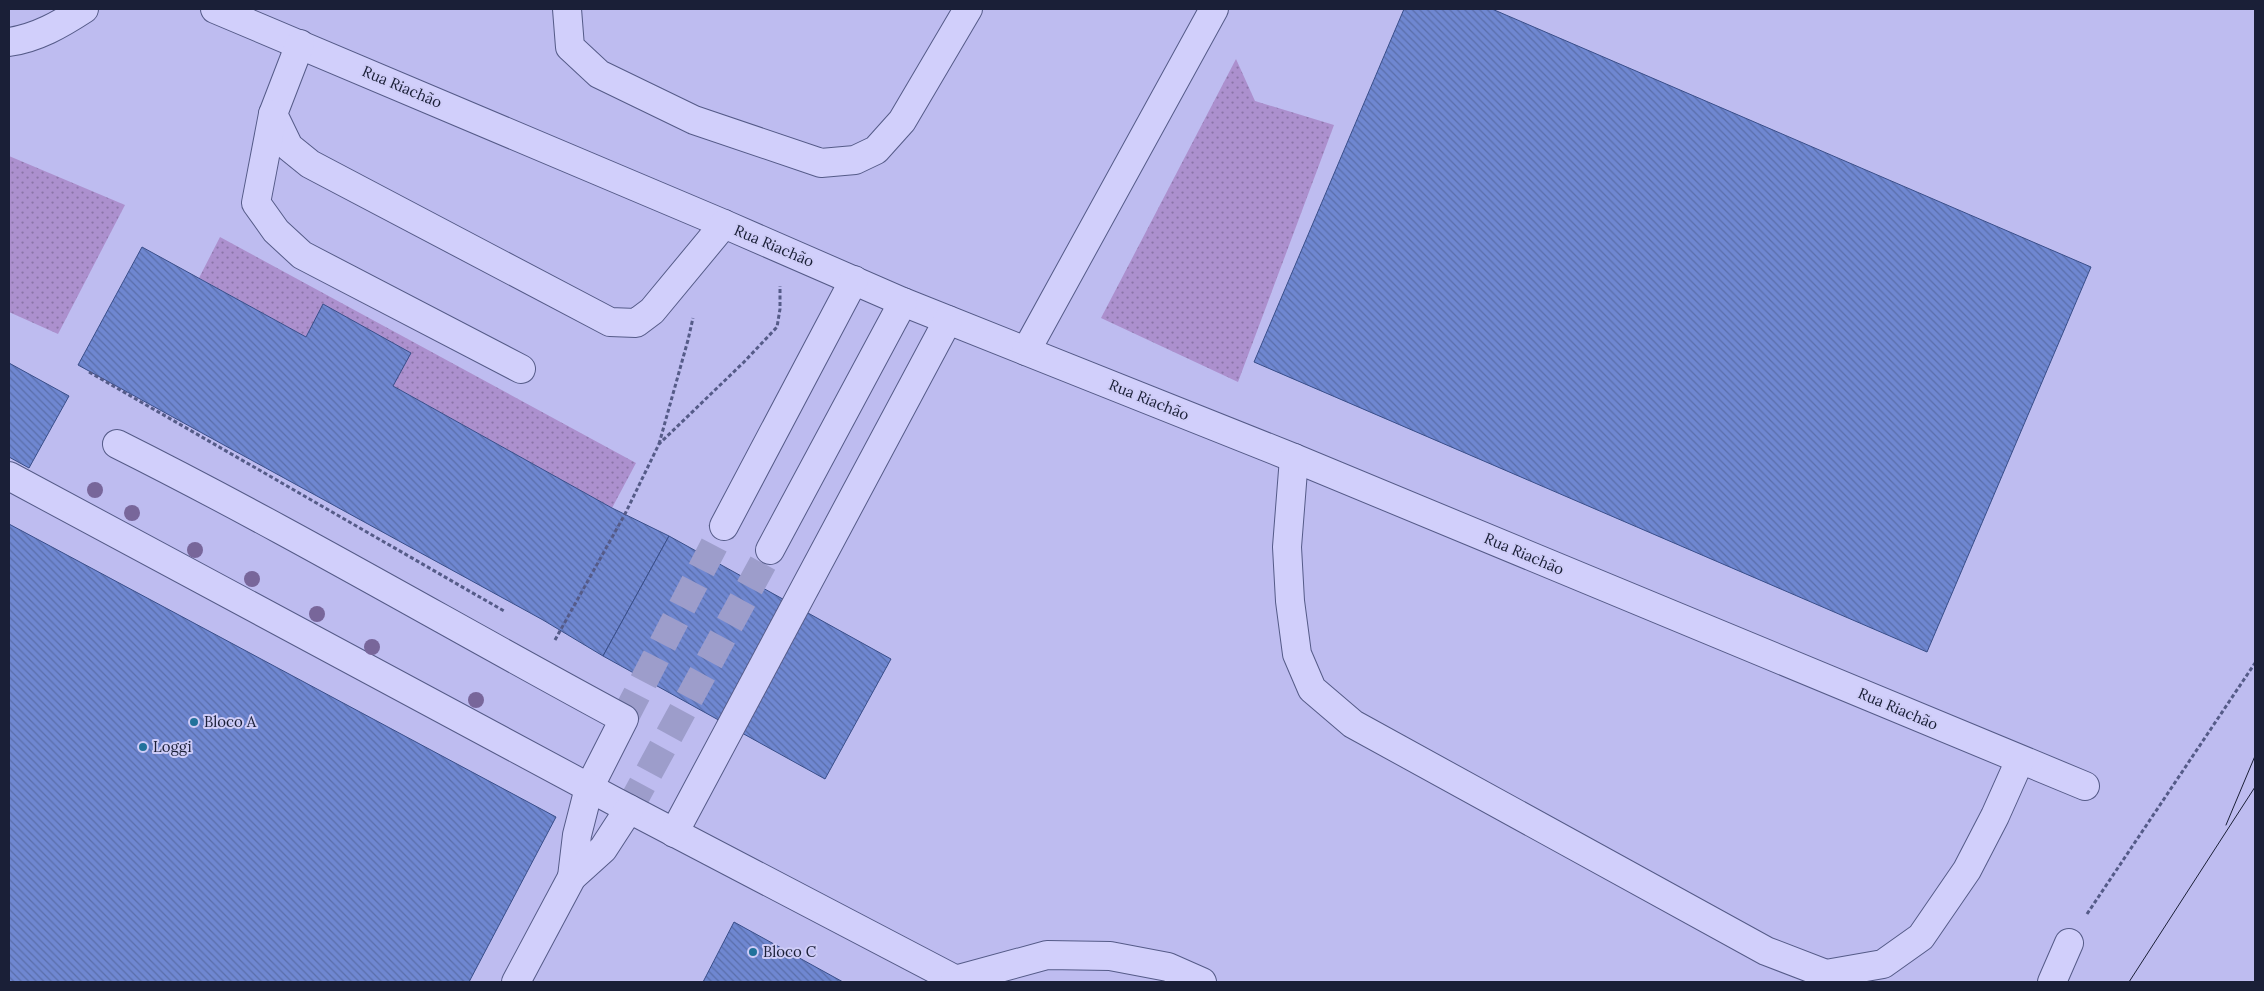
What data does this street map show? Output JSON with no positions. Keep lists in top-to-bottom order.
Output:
{
  "streets": {
    "street": ["Rua Riachão"]
  },
  "places": ["Bloco A", "Loggi", "Bloco C"]
}
